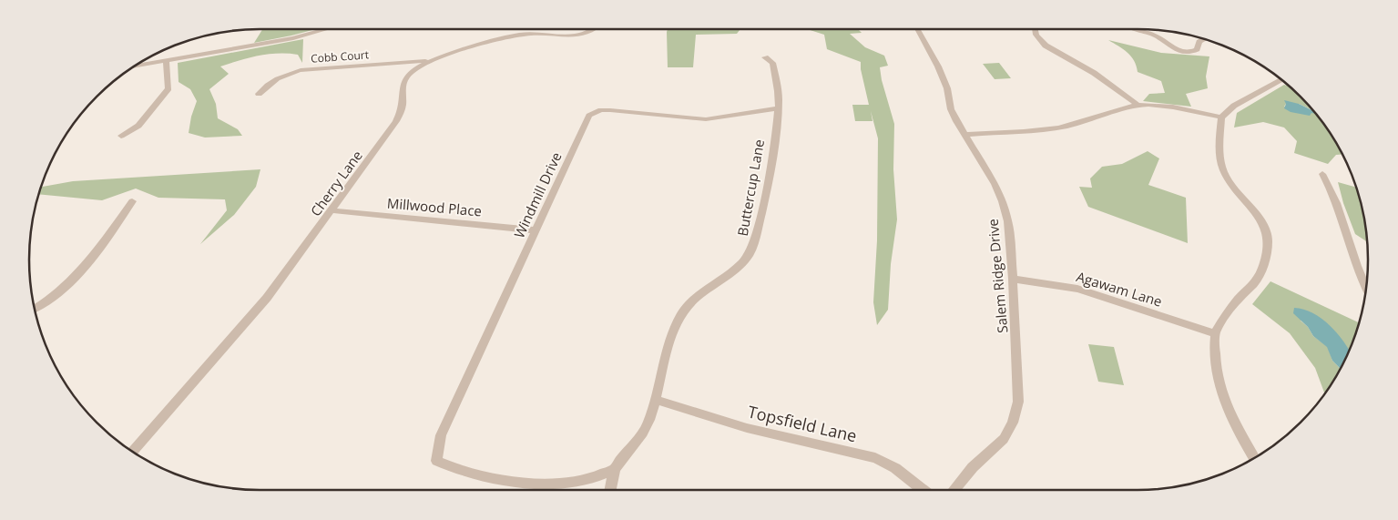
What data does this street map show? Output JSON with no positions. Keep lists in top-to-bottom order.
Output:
{
  "streets": {
    "street": [
      "Cobb Court",
      "Cherry Lane",
      "Buttercup Lane",
      "Windmill Drive",
      "Millwood Place",
      "Salem Ridge Drive",
      "Agawam Lane",
      "Topsfield Lane"
    ]
  },
  "crossings": [
    ["Cobb Court", "Cherry Lane"],
    ["Cherry Lane", "Millwood Place"],
    ["Buttercup Lane", "Windmill Drive"],
    ["Buttercup Lane", "Topsfield Lane"],
    ["Windmill Drive", "Millwood Place"],
    ["Salem Ridge Drive", "Agawam Lane"]
  ]
}
